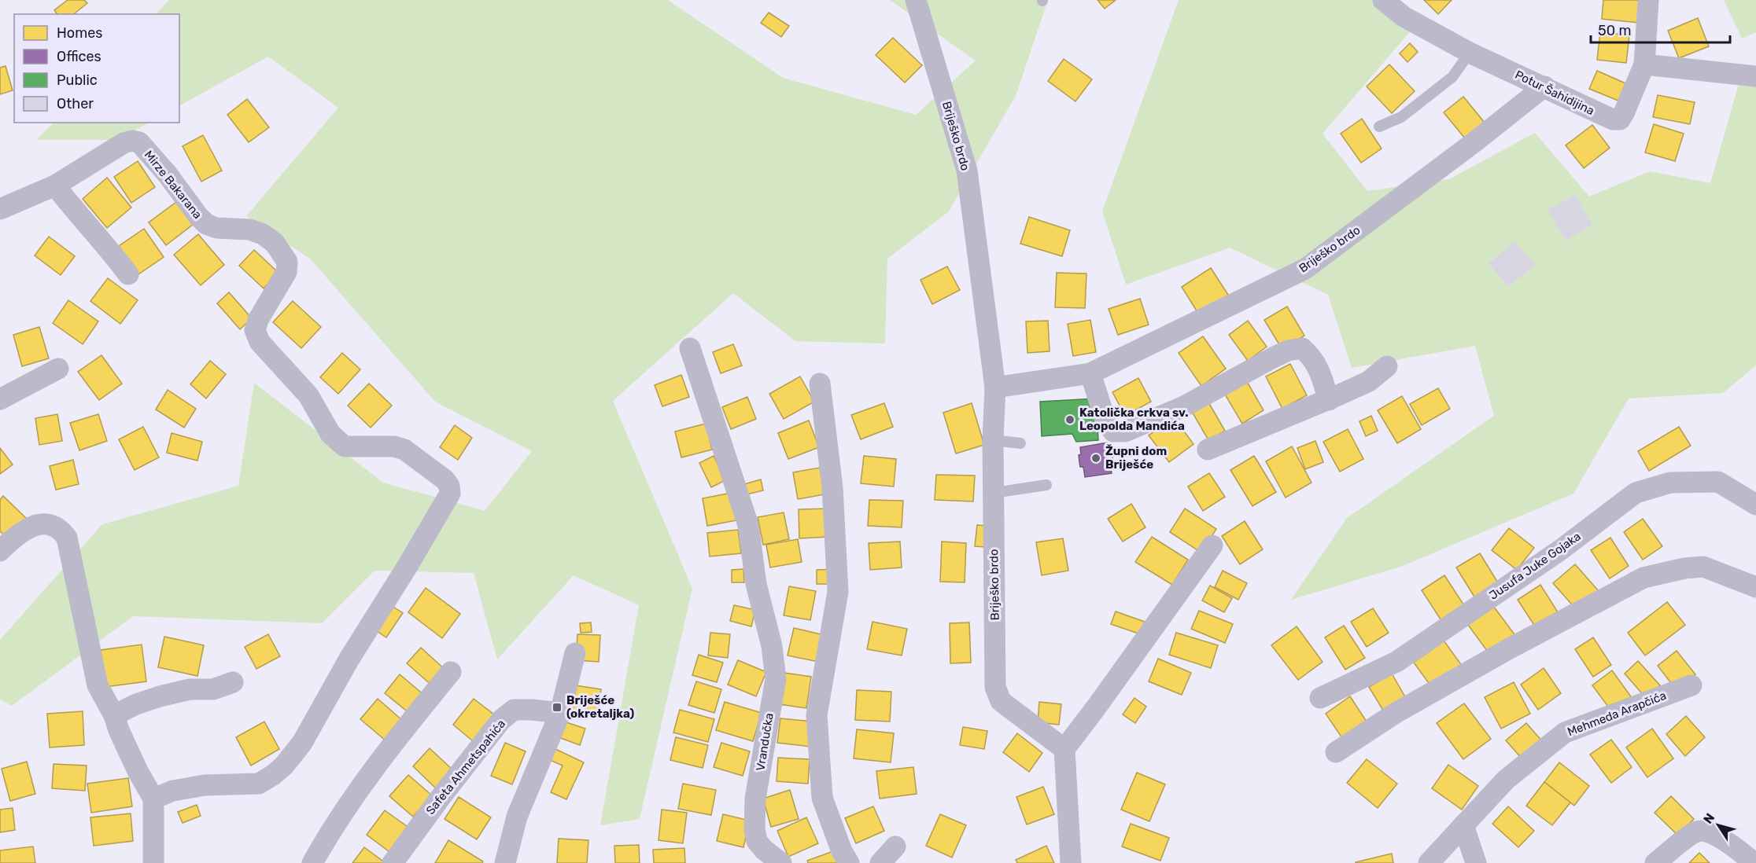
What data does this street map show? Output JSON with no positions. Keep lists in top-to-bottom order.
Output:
{
  "streets": {
    "street": [
      "Potur Šahidijina",
      "Briješko brdo",
      "Mirze Bakarana",
      "Jusufa Juke Gojaka",
      "Mehmeda Arapčića",
      "Vrandučka",
      "Safeta Ahmetspahića"
    ]
  },
  "crossings": [
    ["Potur Šahidijina", "Briješko brdo"]
  ],
  "places": {
    "other": ["Katolička crkva sv. Leopolda Mandića", "Župni dom Briješće"],
    "transit": ["Briješće (okretaljka)"]
  },
  "legend": [
    "Homes",
    "Offices",
    "Public",
    "Other"
  ],
  "scale_bar": "50 m",
  "north": "top left"
}
